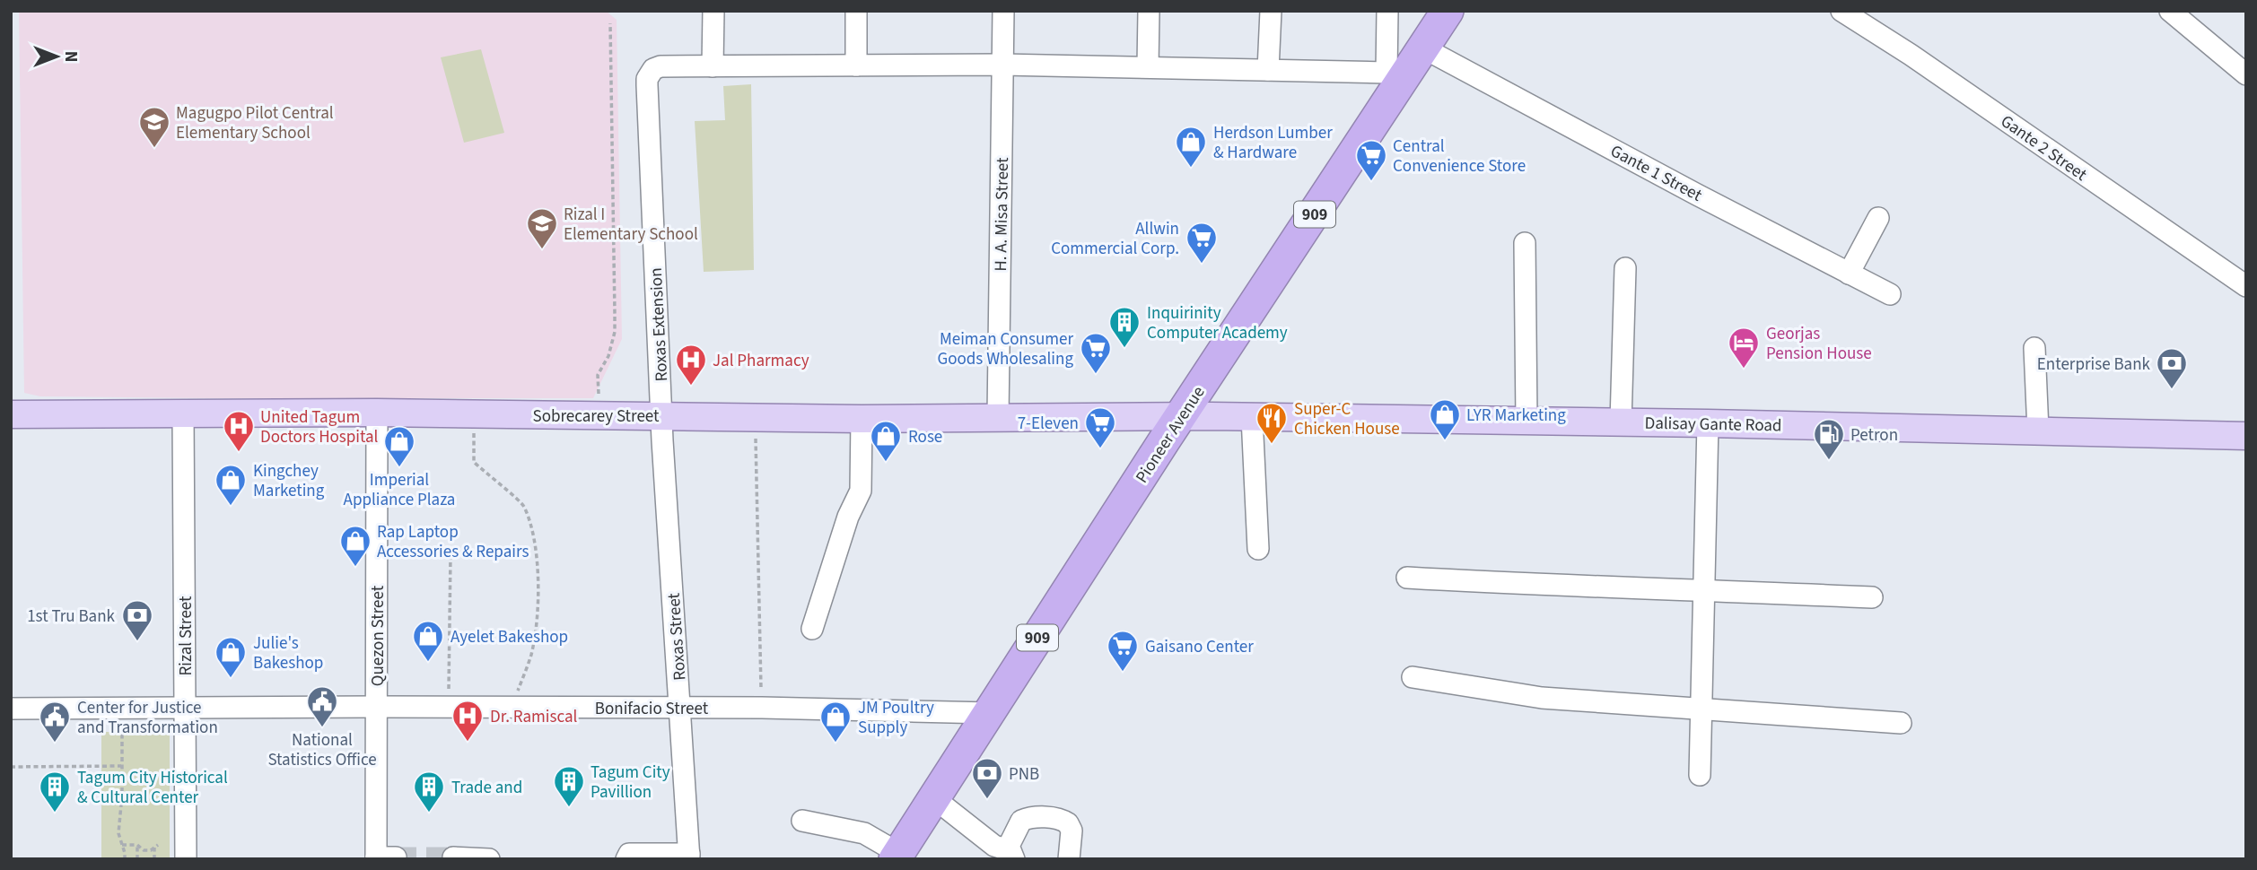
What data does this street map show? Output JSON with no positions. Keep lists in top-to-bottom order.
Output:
{
  "streets": {
    "highway": ["909", "Pioneer Avenue"],
    "main road": ["Sobrecarey Street", "Dalisay Gante Road"],
    "street": [
      "Gante 2 Street",
      "Gante 1 Street",
      "H. A. Misa Street",
      "Roxas Extension",
      "Rizal Street",
      "Quezon Street",
      "Roxas Street",
      "Bonifacio Street"
    ]
  },
  "crossings": [
    ["Gante 1 Street", "Pioneer Avenue"],
    ["H. A. Misa Street", "Roxas Extension"],
    ["H. A. Misa Street", "Sobrecarey Street"],
    ["Roxas Extension", "Sobrecarey Street"],
    ["Roxas Extension", "Pioneer Avenue"],
    ["Roxas Extension", "Roxas Street"],
    ["Sobrecarey Street", "Dalisay Gante Road"],
    ["Sobrecarey Street", "Pioneer Avenue"],
    ["Sobrecarey Street", "Rizal Street"],
    ["Sobrecarey Street", "Quezon Street"],
    ["Sobrecarey Street", "Roxas Street"],
    ["Dalisay Gante Road", "Pioneer Avenue"],
    ["Pioneer Avenue", "Bonifacio Street"],
    ["Rizal Street", "Bonifacio Street"],
    ["Quezon Street", "Bonifacio Street"],
    ["Roxas Street", "Bonifacio Street"]
  ],
  "places": {
    "school or university": ["Magugpo Pilot Central Elementary School", "Rizal I Elementary School"],
    "shop": [
      "Herdson Lumber & Hardware",
      "LYR Marketing",
      "Rose",
      "Imperial Appliance Plaza",
      "Kingchey Marketing",
      "Rap Laptop Accessories & Repairs",
      "Ayelet Bakeshop",
      "Julie's Bakeshop",
      "JM Poultry Supply"
    ],
    "supermarket": [
      "Central Convenience Store",
      "Allwin Commercial Corp.",
      "Meiman Consumer Goods Wholesaling",
      "7-Eleven",
      "Gaisano Center"
    ],
    "building": [
      "Inquirinity Computer Academy",
      "Tagum City Pavillion",
      "Tagum City Historical & Cultural Center",
      "Trade and"
    ],
    "hotel": ["Georjas Pension House"],
    "hospital": ["Jal Pharmacy", "United Tagum Doctors Hospital", "Dr. Ramiscal"],
    "bank": ["Enterprise Bank", "1st Tru Bank", "PNB"],
    "restaurant": ["Super-C Chicken House"],
    "fuel station": ["Petron"],
    "public building": ["National Statistics Office", "Center for Justice and Transformation"]
  },
  "north": "right"
}
